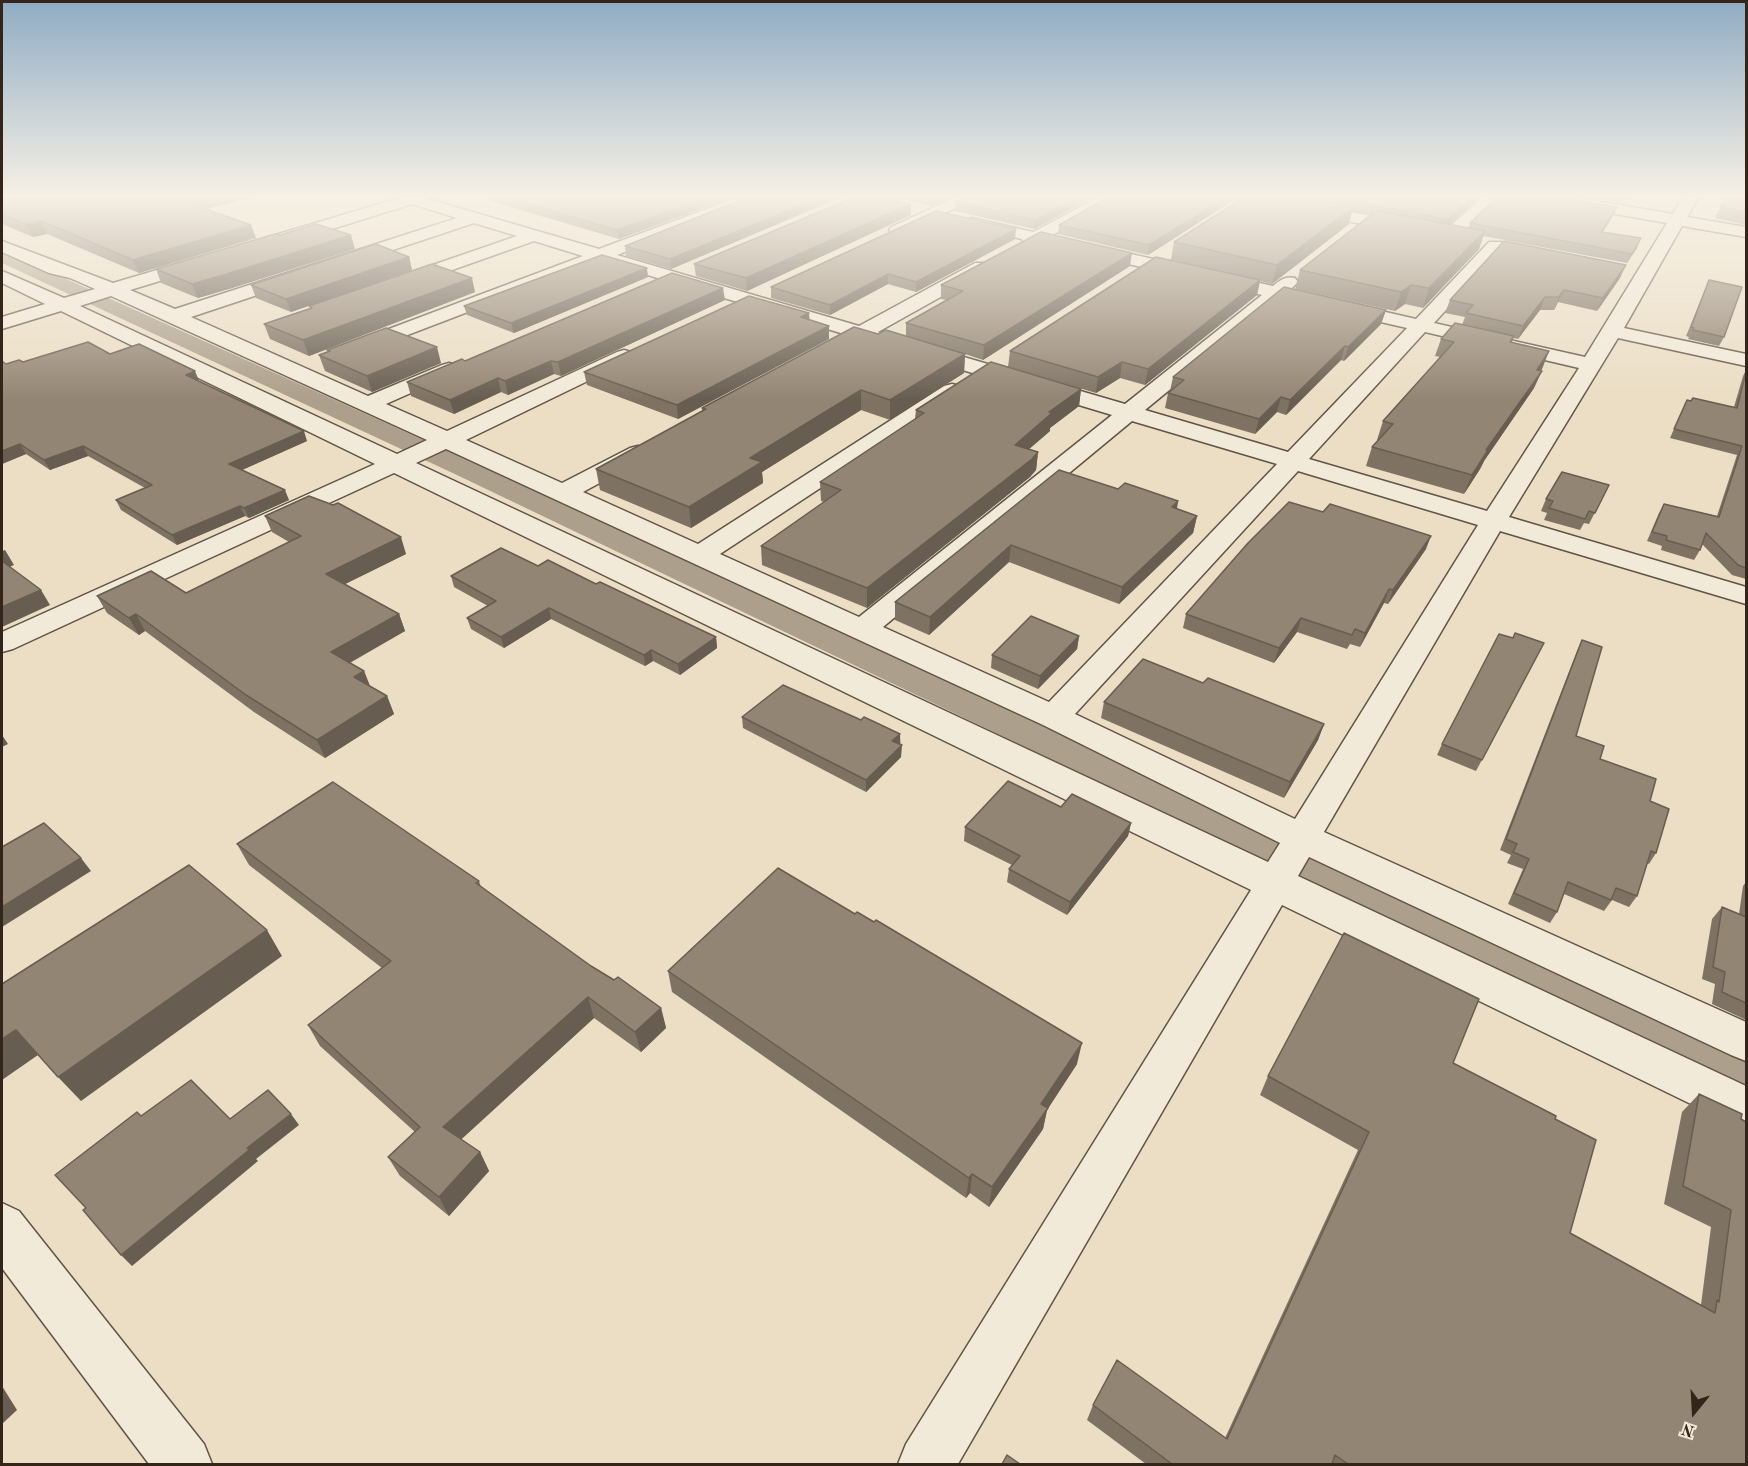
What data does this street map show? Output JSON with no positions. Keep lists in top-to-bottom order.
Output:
{
  "north": "bottom"
}
